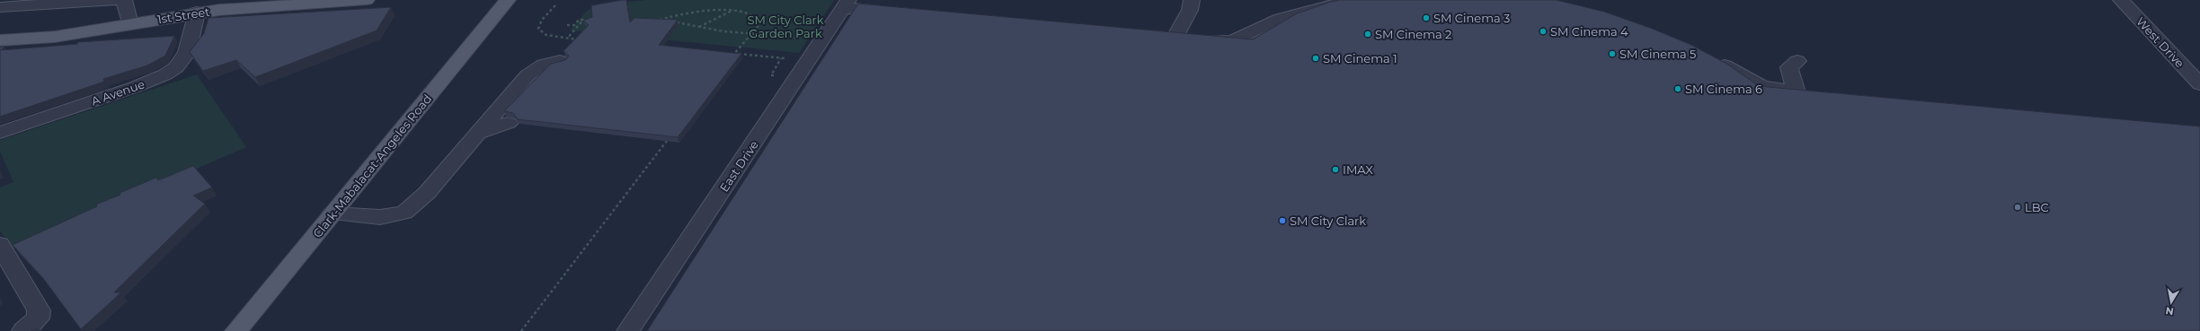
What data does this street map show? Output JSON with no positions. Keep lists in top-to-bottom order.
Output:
{
  "streets": {
    "main road": ["1st Street", "Clark-Mabalacat-Angeles Road"],
    "street": ["West Drive", "A Avenue", "East Drive"]
  },
  "crossings": [
    ["1st Street", "A Avenue"]
  ],
  "parks": ["SM City Clark Garden Park"],
  "places": [
    "SM Cinema 3",
    "SM Cinema 4",
    "SM Cinema 2",
    "SM Cinema 5",
    "SM Cinema 1",
    "SM Cinema 6",
    "IMAX",
    "LBC",
    "SM City Clark"
  ],
  "north": "bottom"
}
